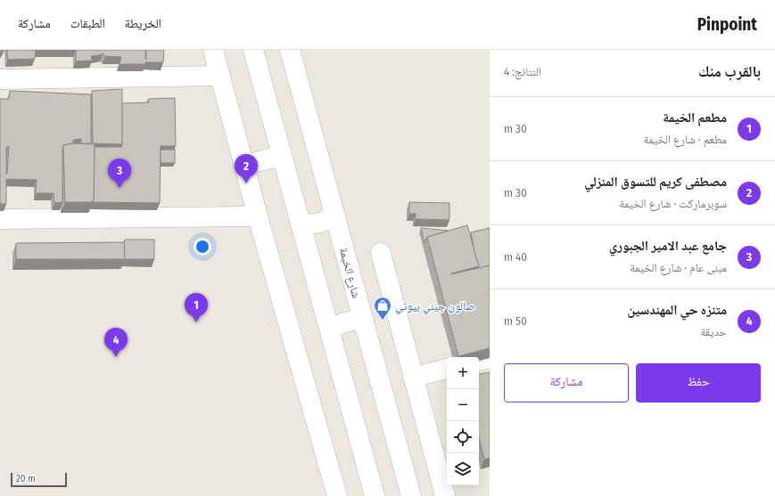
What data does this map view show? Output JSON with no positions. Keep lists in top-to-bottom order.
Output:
{
  "streets": {
    "street": ["شارع الخيمة"]
  },
  "places": {
    "shop": ["صالون جيني بيوتي"]
  },
  "scale_bar": "20 m",
  "page": {
    "header": "Pinpoint",
    "nav": ["الخريطة", "الطبقات", "مشاركة"],
    "heading": ["بالقرب منك", "النتائج: 4"],
    "list": [
      {
        "mark": "1",
        "name": "مطعم الخيمة",
        "note": "مطعم · شارع الخيمة",
        "value": "30 m"
      },
      {
        "mark": "2",
        "name": "مصطفى كريم للتسوق المنزلي",
        "note": "سوبرماركت · شارع الخيمة",
        "value": "30 m"
      },
      {
        "mark": "3",
        "name": "جامع عبد الامير الجبوري",
        "note": "مبنى عام · شارع الخيمة",
        "value": "40 m"
      },
      {
        "mark": "4",
        "name": "متنزه حي المهندسين",
        "note": "حديقة",
        "value": "50 m"
      }
    ],
    "pins": [
      "2",
      "3",
      "1",
      "4"
    ],
    "buttons": ["حفظ", "مشاركة"],
    "map_buttons": ["+", "−"],
    "scale": "20 m"
  }
}
